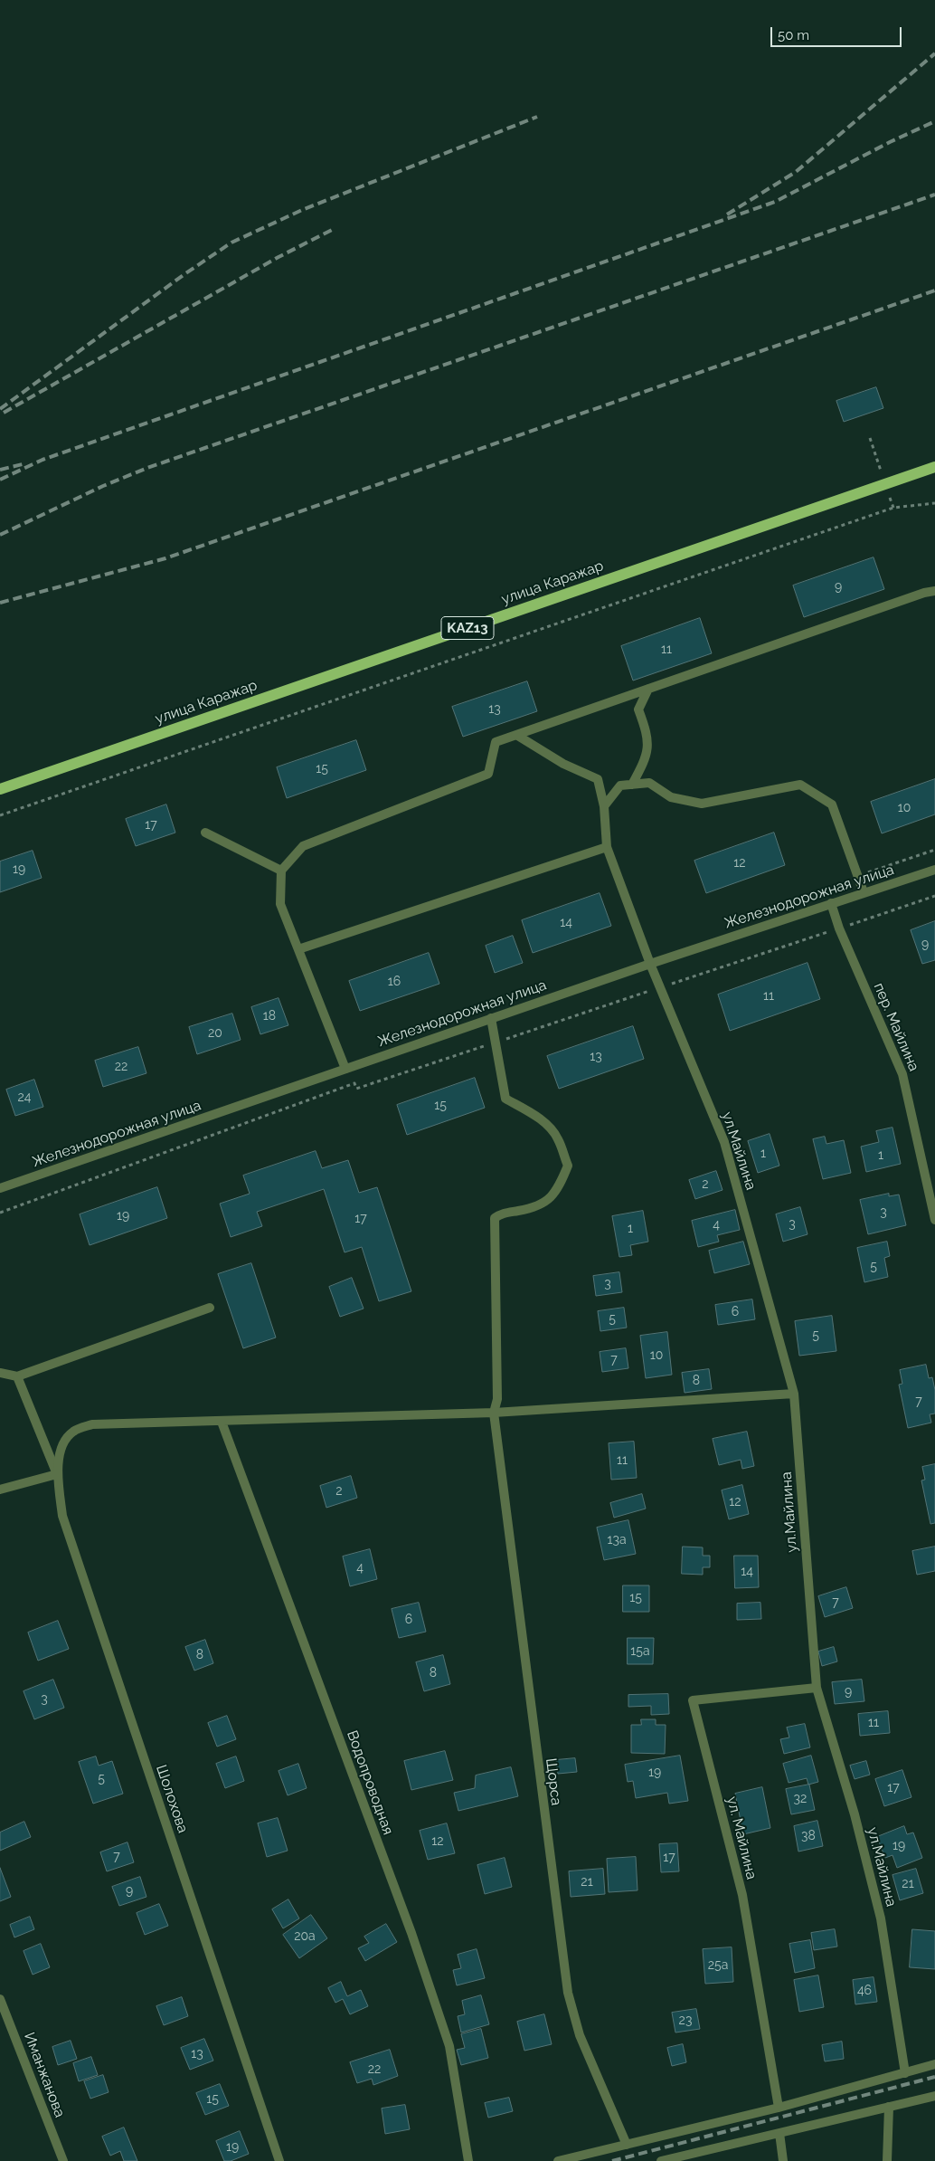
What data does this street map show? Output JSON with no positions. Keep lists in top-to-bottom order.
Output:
{
  "streets": {
    "main road": ["улица Каражар", "KAZ13"],
    "street": [
      "Железнодорожная улица",
      "пер. Майлина",
      "ул.Майлина",
      "Щорса",
      "Водопроводная",
      "Шолохова",
      "ул. Майлина",
      "Иманжанова"
    ]
  },
  "crossings": [
    ["Железнодорожная улица", "пер. Майлина"],
    ["Железнодорожная улица", "ул.Майлина"],
    ["ул.Майлина", "ул. Майлина"],
    ["Водопроводная", "Шолохова"]
  ],
  "house_numbers": [
    "9",
    "11",
    "13",
    "15",
    "10",
    "17",
    "12",
    "19",
    "14",
    "9",
    "16",
    "11",
    "18",
    "20",
    "13",
    "22",
    "24",
    "15",
    "1",
    "1",
    "2",
    "3",
    "19",
    "17",
    "3",
    "4",
    "1",
    "5",
    "3",
    "6",
    "5",
    "5",
    "10",
    "7",
    "8",
    "7",
    "11",
    "2",
    "12",
    "13а",
    "4",
    "14",
    "15",
    "7",
    "6",
    "15а",
    "8",
    "8",
    "9",
    "3",
    "11",
    "19",
    "5",
    "17",
    "32",
    "38",
    "12",
    "19",
    "7",
    "17",
    "21",
    "21",
    "9",
    "20а",
    "25а",
    "46",
    "23",
    "13",
    "22",
    "15",
    "19"
  ],
  "scale_bar": "50 m"
}
